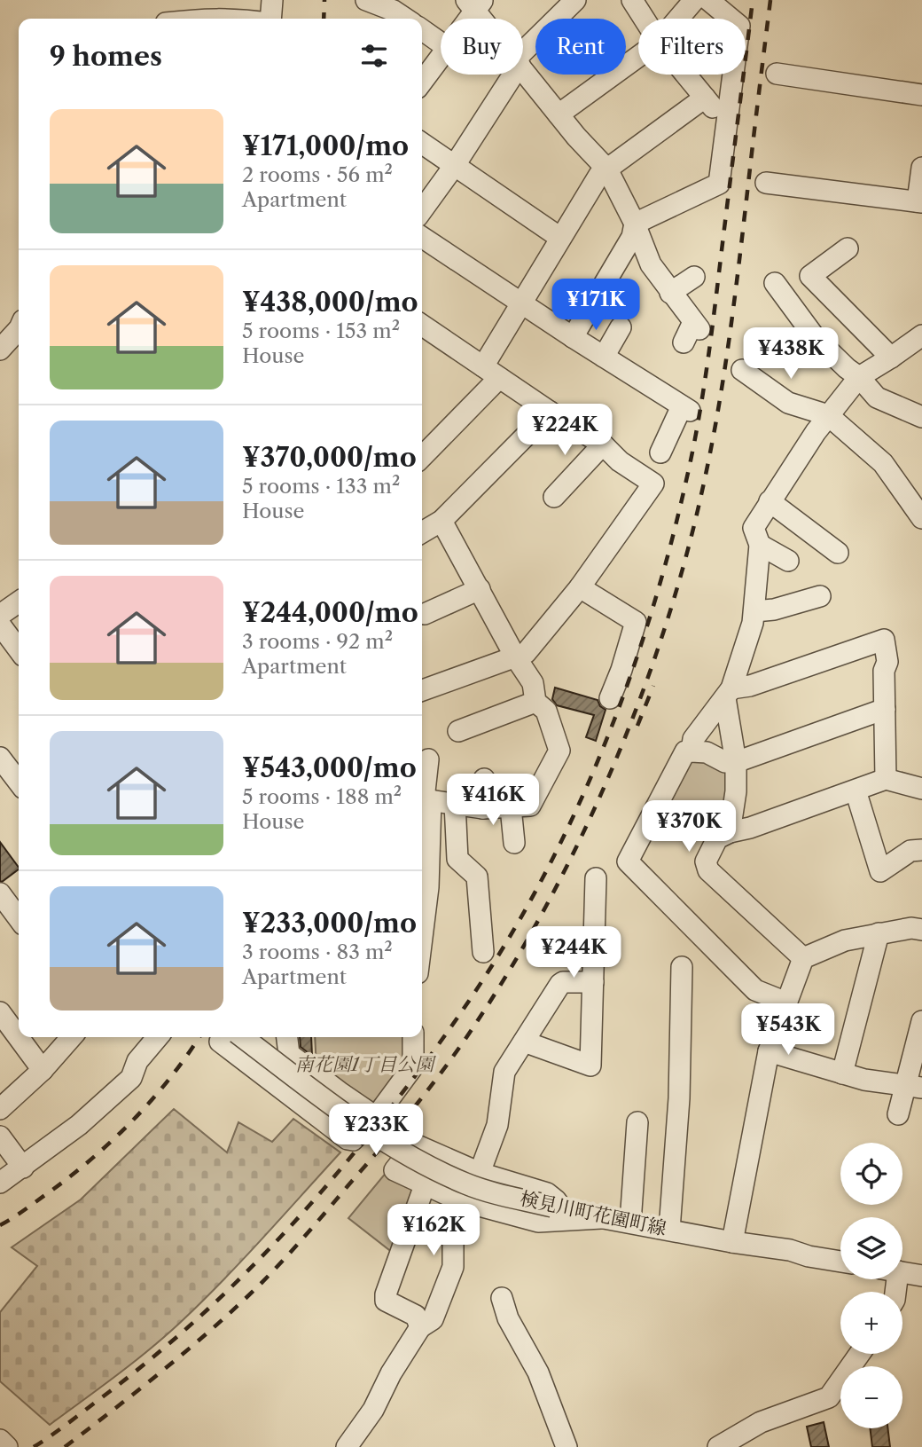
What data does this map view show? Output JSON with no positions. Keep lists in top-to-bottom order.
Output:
{
  "streets": {
    "street": ["検見川町花園町線"]
  },
  "parks": ["南花園1丁目公園"],
  "page": {
    "chip": ["Buy", "Rent", "Filters"],
    "heading": "9 homes",
    "list": [
      {
        "name": "¥171,000/mo",
        "note": "2 rooms · 56 m² · Apartment"
      },
      {
        "name": "¥438,000/mo",
        "note": "5 rooms · 153 m² · House"
      },
      {
        "name": "¥370,000/mo",
        "note": "5 rooms · 133 m² · House"
      },
      {
        "name": "¥244,000/mo",
        "note": "3 rooms · 92 m² · Apartment"
      },
      {
        "name": "¥543,000/mo",
        "note": "5 rooms · 188 m² · House"
      },
      {
        "name": "¥233,000/mo",
        "note": "3 rooms · 83 m² · Apartment"
      }
    ],
    "price": [
      "¥171K",
      "¥438K",
      "¥224K",
      "¥416K",
      "¥370K",
      "¥244K",
      "¥543K",
      "¥233K",
      "¥162K"
    ],
    "map_buttons": ["+", "−"]
  }
}
